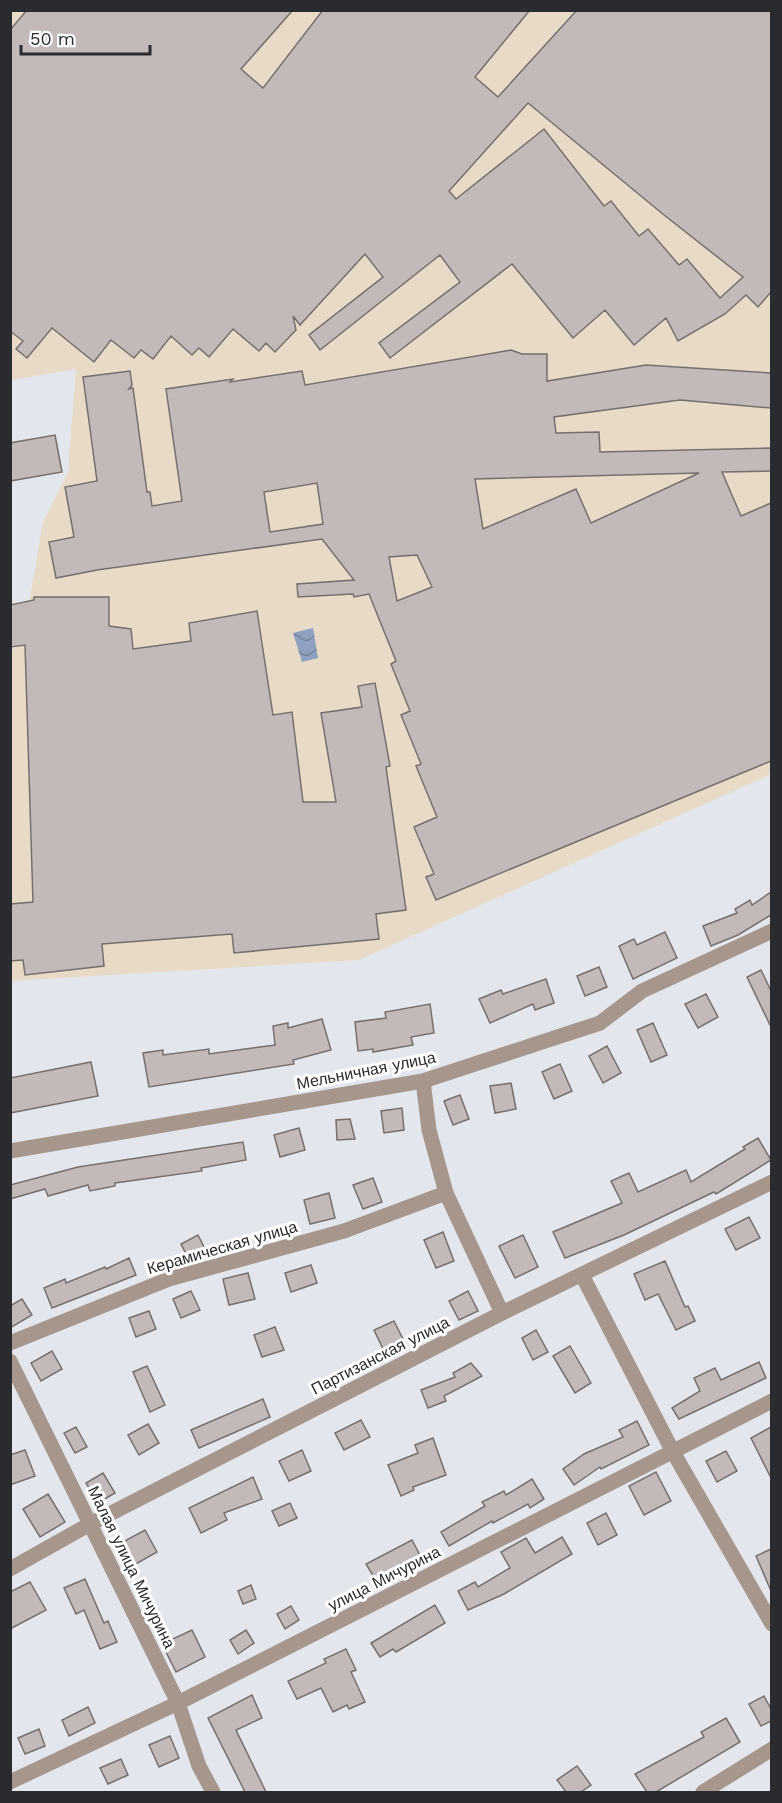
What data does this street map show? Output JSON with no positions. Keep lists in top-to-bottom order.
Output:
{
  "streets": {
    "street": [
      "Мельничная улица",
      "Керамическая улица",
      "Партизанская улица",
      "Малая улица Мичурина",
      "улица Мичурина"
    ]
  },
  "crossings": [
    ["Партизанская улица", "Малая улица Мичурина"],
    ["Малая улица Мичурина", "улица Мичурина"]
  ],
  "scale_bar": "50 m"
}
